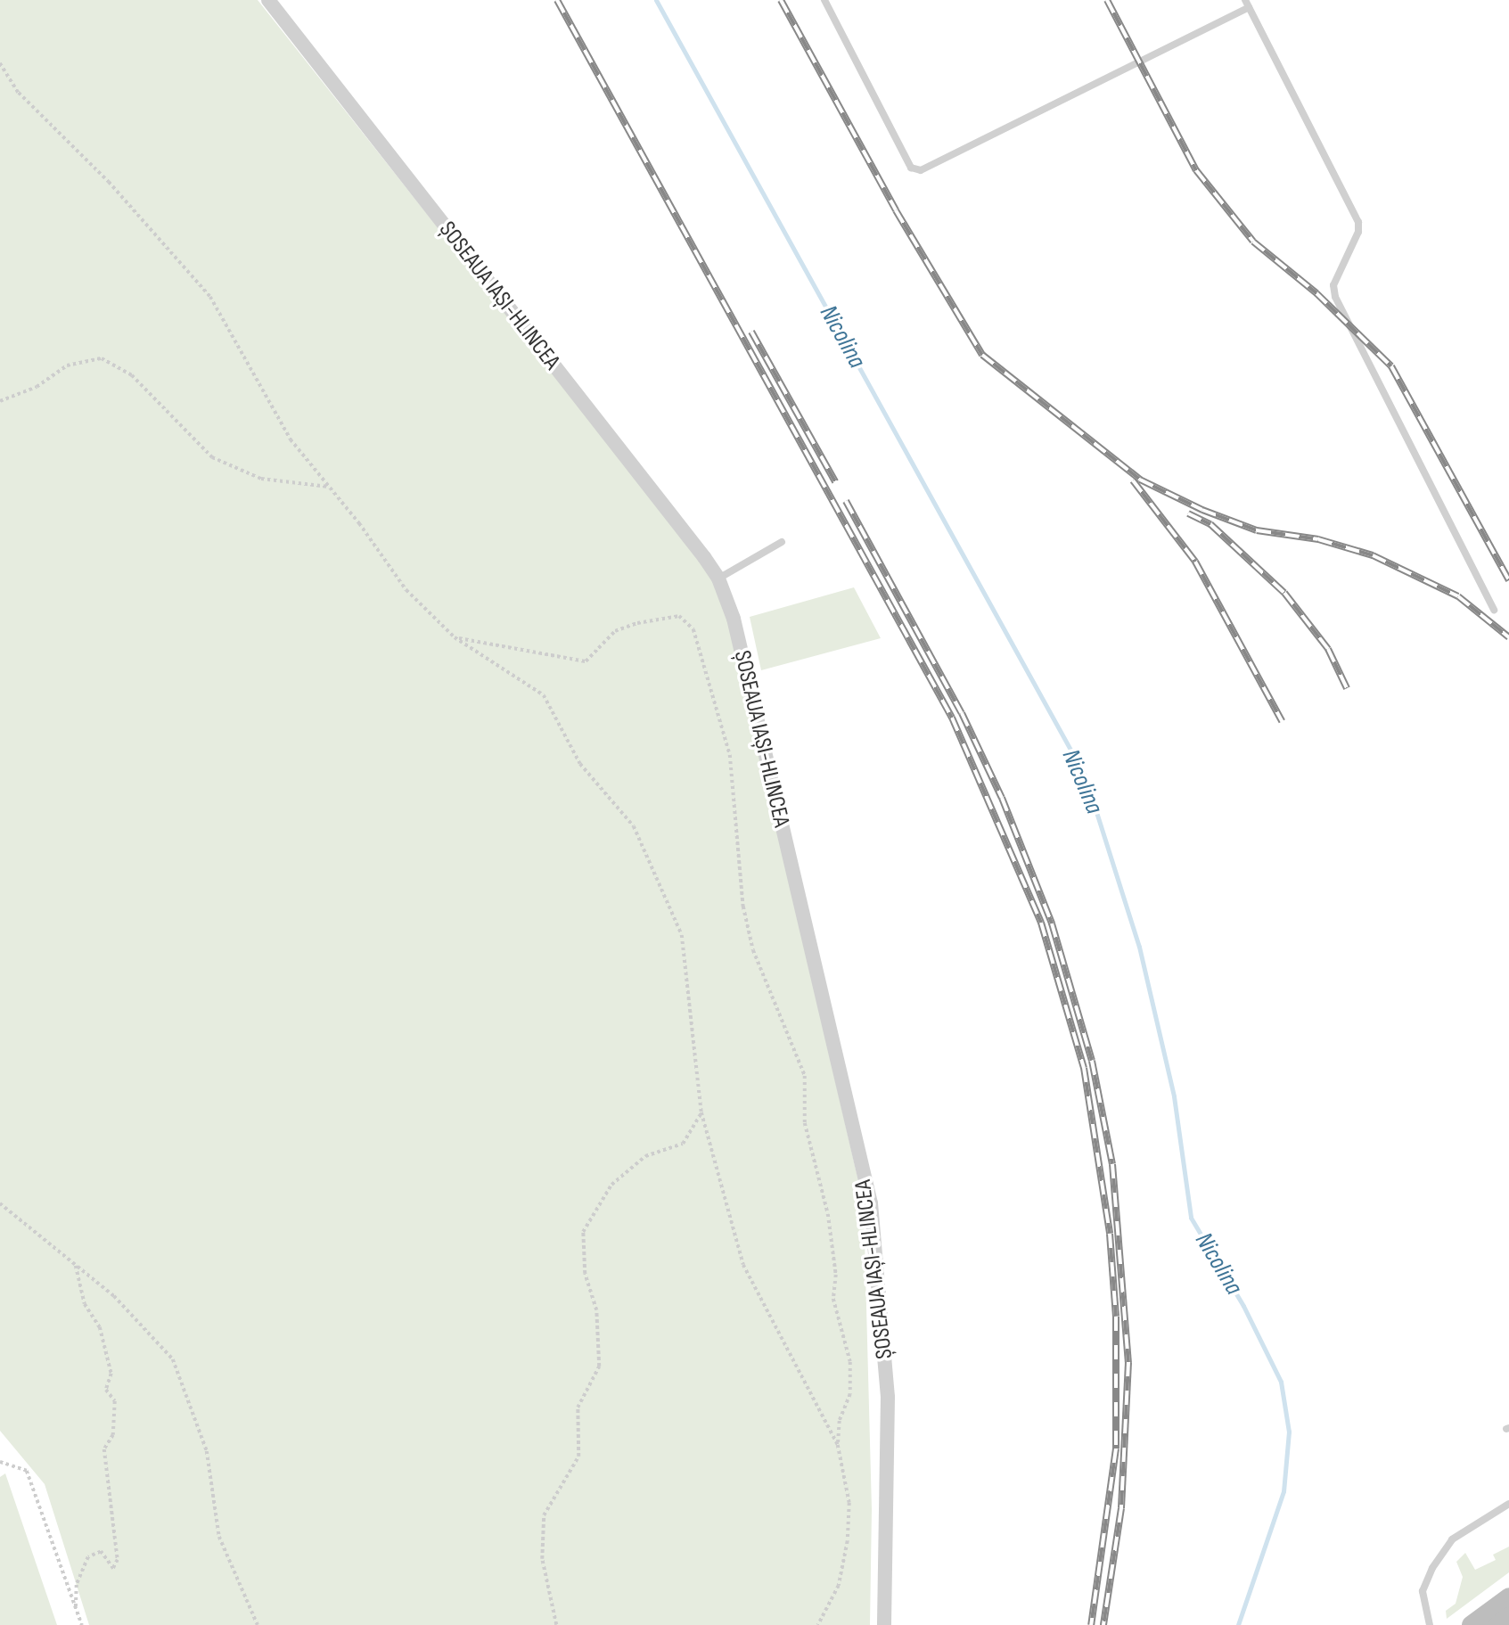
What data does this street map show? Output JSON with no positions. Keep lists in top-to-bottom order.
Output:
{
  "streets": {
    "street": ["ȘOSEAUA IAȘI-HLINCEA"]
  },
  "water": ["Nicolina"]
}
